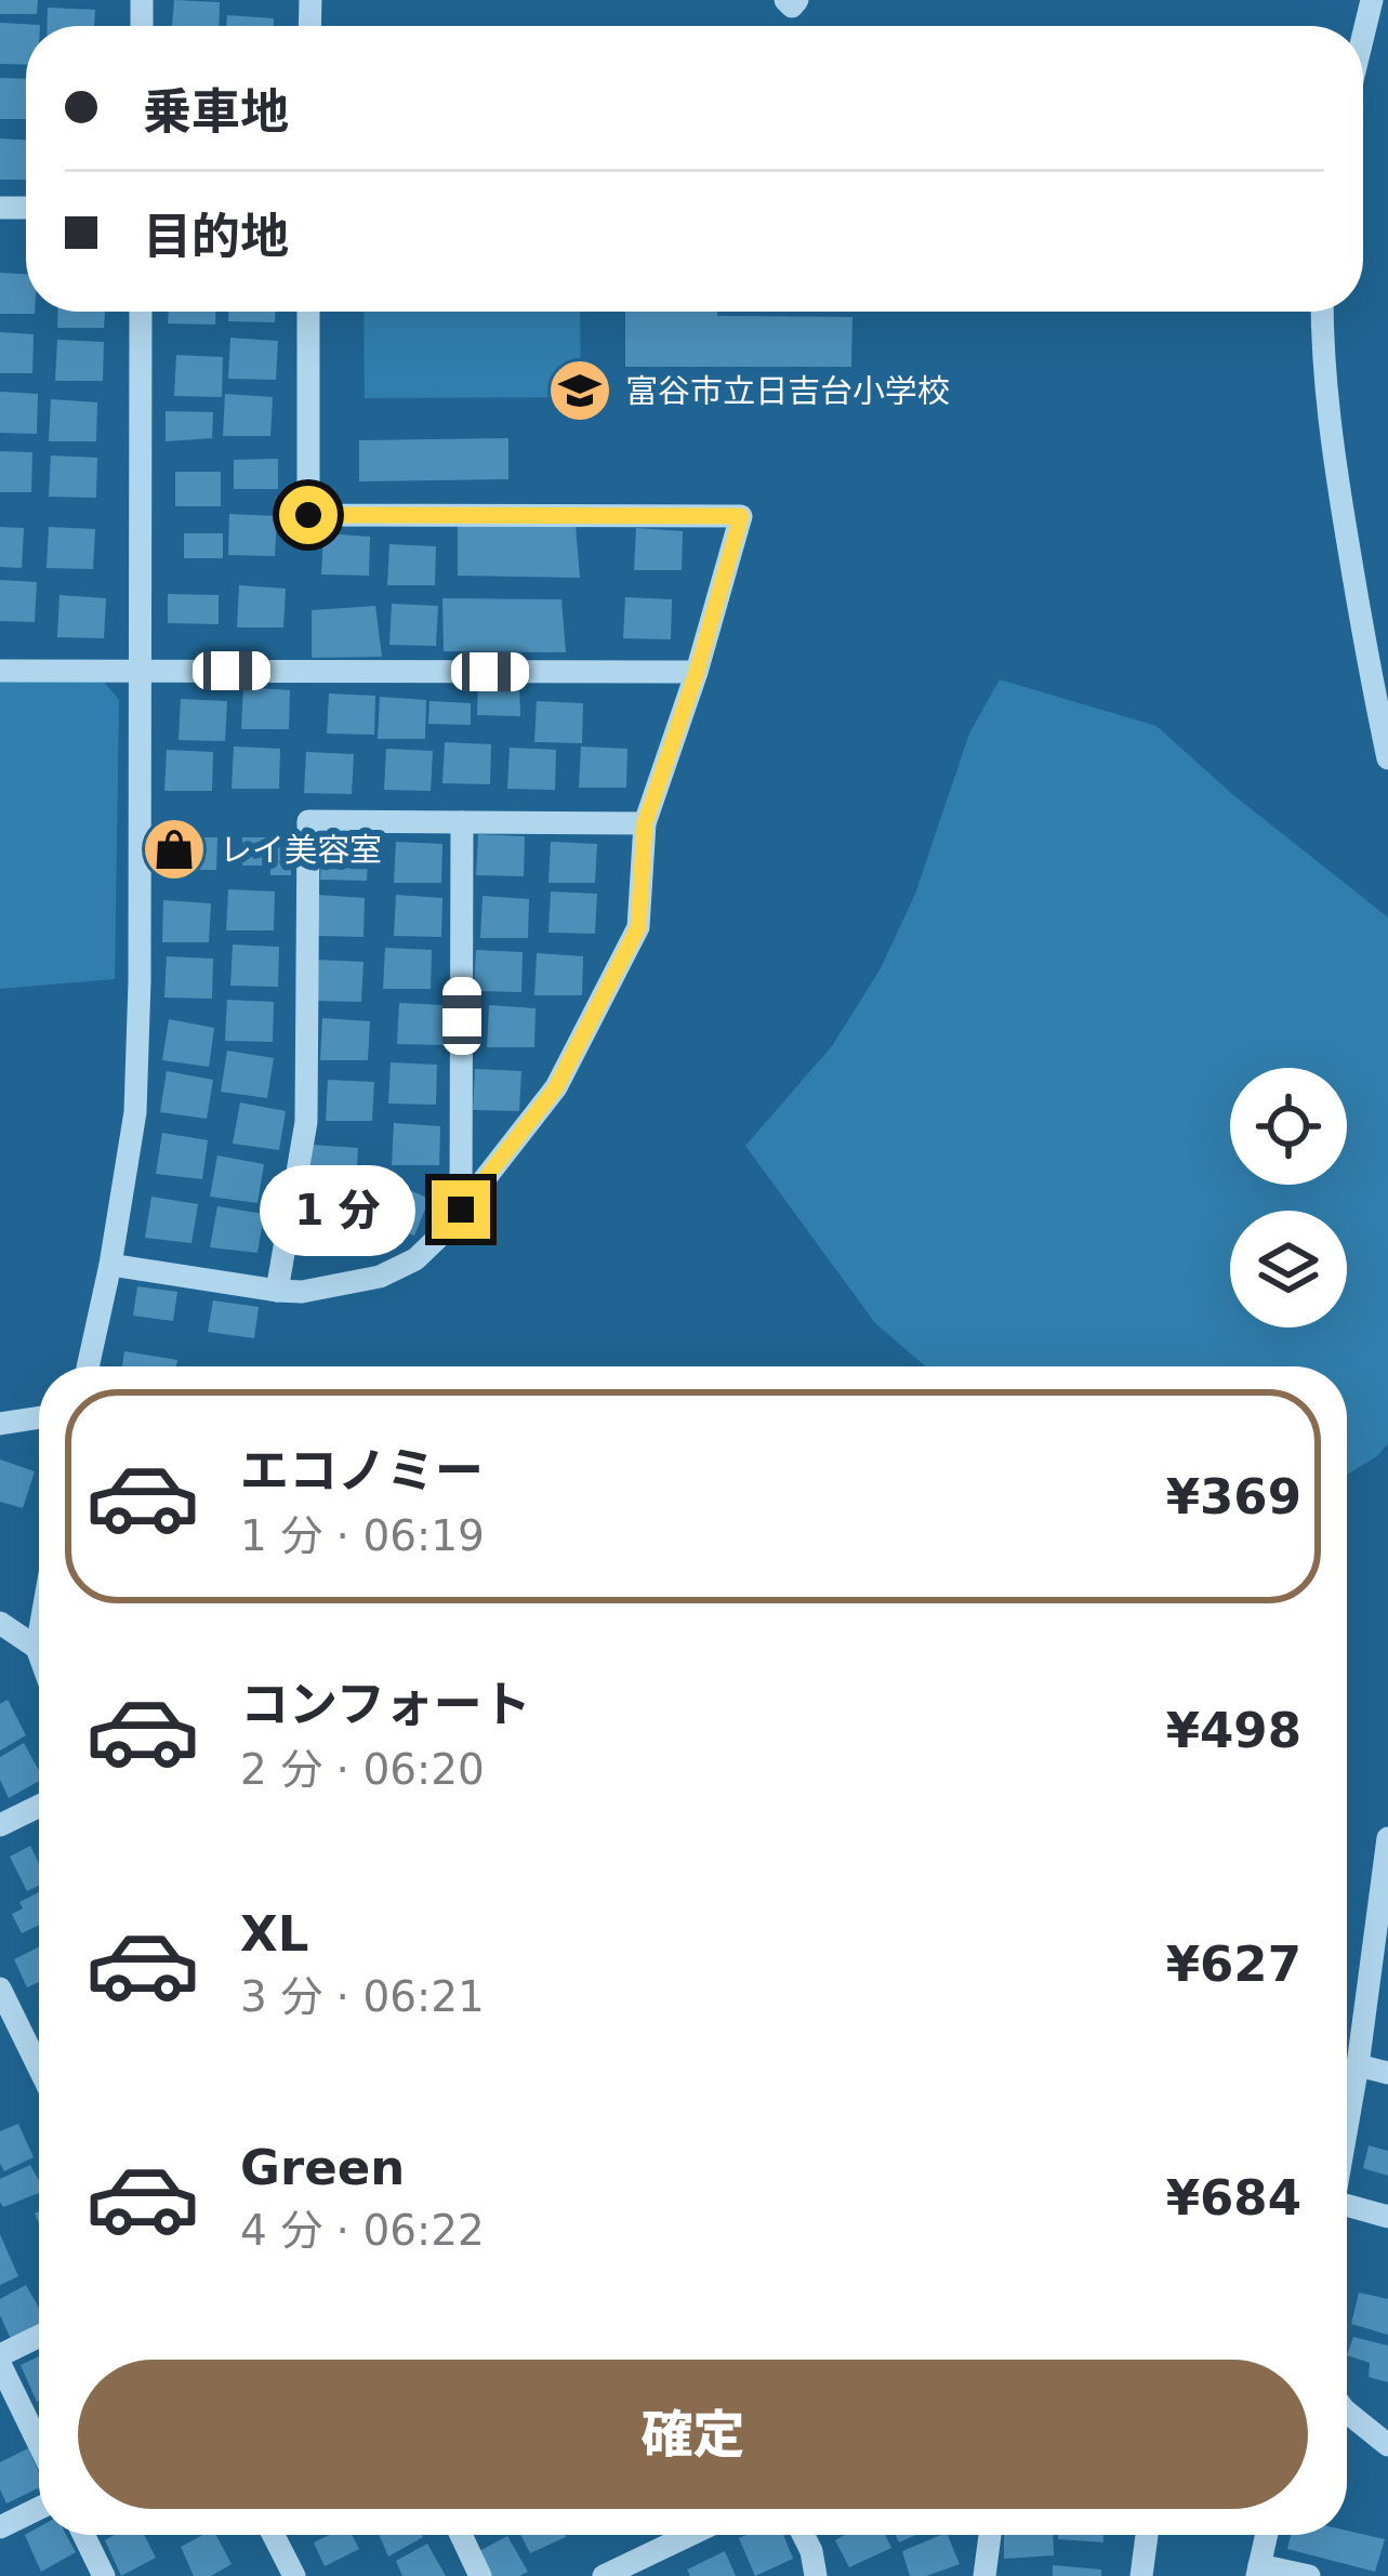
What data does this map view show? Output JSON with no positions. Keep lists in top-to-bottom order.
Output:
{
  "places": {
    "school or university": ["富谷市立日吉台小学校"],
    "shop": ["レイ美容室"]
  },
  "page": {
    "banner": ["乗車地", "目的地"],
    "bubble": "1 分",
    "list": [
      {
        "name": "エコノミー",
        "note": "1 分 · 06:19",
        "value": "¥369"
      },
      {
        "name": "コンフォート",
        "note": "2 分 · 06:20",
        "value": "¥498"
      },
      {
        "name": "XL",
        "note": "3 分 · 06:21",
        "value": "¥627"
      },
      {
        "name": "Green",
        "note": "4 分 · 06:22",
        "value": "¥684"
      }
    ],
    "buttons": "確定"
  }
}
